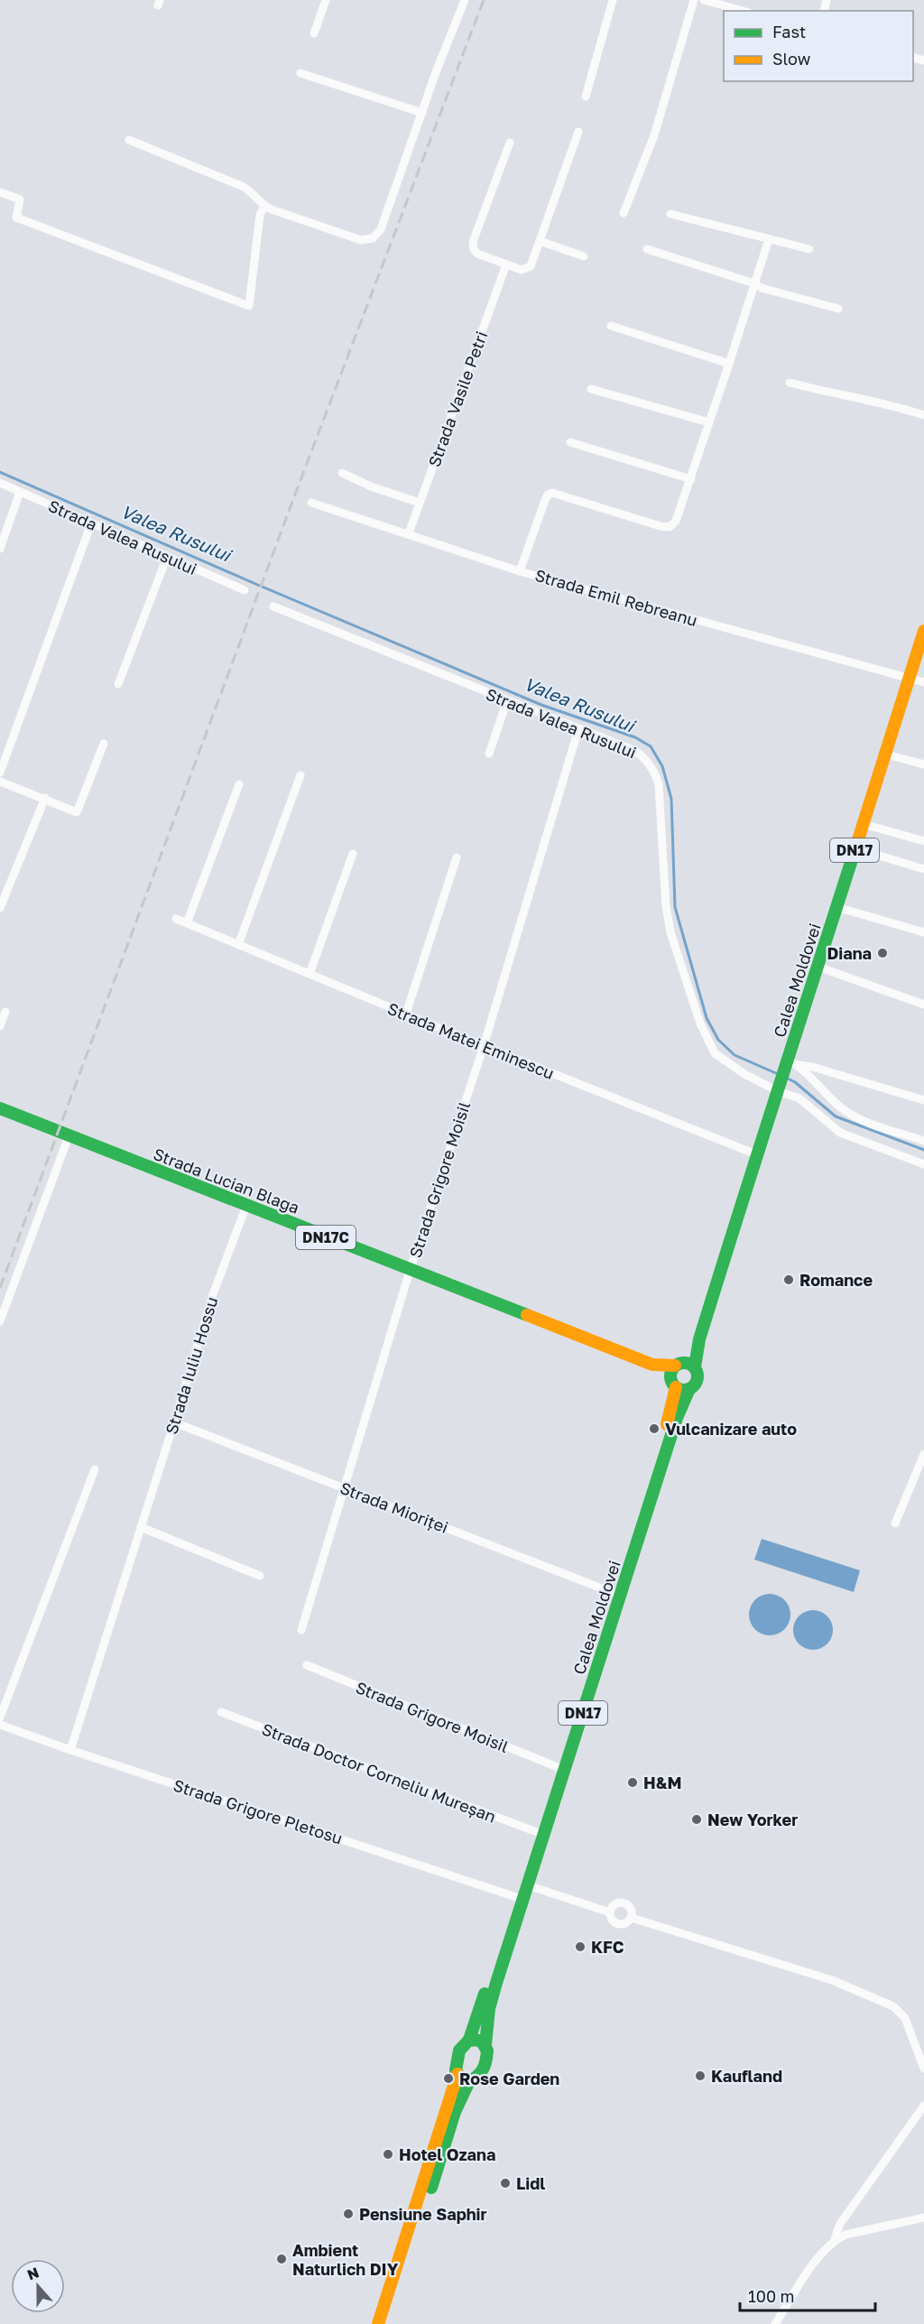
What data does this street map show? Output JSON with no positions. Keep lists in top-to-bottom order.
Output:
{
  "streets": {
    "main road": [
      "DN17",
      "Calea Moldovei",
      "Strada Lucian Blaga",
      "DN17C"
    ],
    "street": [
      "Strada Vasile Petri",
      "Strada Valea Rusului",
      "Strada Emil Rebreanu",
      "Strada Matei Eminescu",
      "Strada Grigore Moisil",
      "Strada Iuliu Hossu",
      "Strada Mioriței",
      "Strada Doctor Corneliu Mureșan",
      "Strada Grigore Pletosu"
    ]
  },
  "crossings": [
    ["Strada Vasile Petri", "Strada Emil Rebreanu"],
    ["Strada Valea Rusului", "Calea Moldovei"],
    ["Strada Valea Rusului", "Strada Grigore Moisil"],
    ["Strada Emil Rebreanu", "Calea Moldovei"],
    ["DN17", "Calea Moldovei"],
    ["DN17", "Strada Lucian Blaga"],
    ["Calea Moldovei", "Strada Matei Eminescu"],
    ["Calea Moldovei", "Strada Grigore Moisil"],
    ["Calea Moldovei", "Strada Lucian Blaga"],
    ["Calea Moldovei", "Strada Mioriței"],
    ["Calea Moldovei", "Strada Doctor Corneliu Mureșan"],
    ["Calea Moldovei", "Strada Grigore Pletosu"],
    ["Strada Matei Eminescu", "Strada Grigore Moisil"],
    ["Strada Grigore Moisil", "Strada Lucian Blaga"],
    ["Strada Grigore Moisil", "Strada Mioriței"],
    ["Strada Lucian Blaga", "Strada Iuliu Hossu"],
    ["Strada Iuliu Hossu", "Strada Mioriței"],
    ["Strada Iuliu Hossu", "Strada Grigore Pletosu"]
  ],
  "water": ["Valea Rusului"],
  "places": [
    "Diana",
    "Romance",
    "Vulcanizare auto",
    "H&M",
    "New Yorker",
    "KFC",
    "Kaufland",
    "Rose Garden",
    "Hotel Ozana",
    "Lidl",
    "Pensiune Saphir",
    "Ambient Naturlich DIY"
  ],
  "legend": ["Fast", "Slow"],
  "scale_bar": "100 m",
  "north": "top"
}
